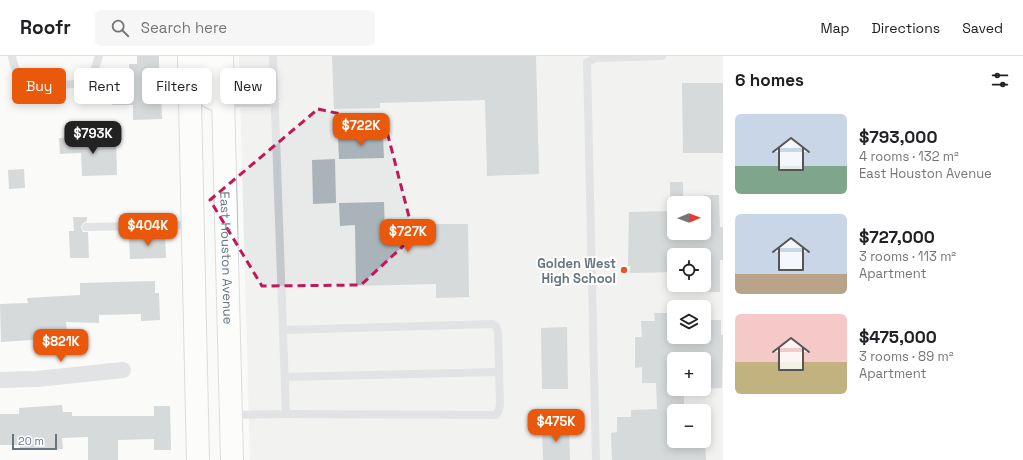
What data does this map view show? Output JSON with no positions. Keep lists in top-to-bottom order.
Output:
{
  "streets": {
    "main road": ["East Houston Avenue"]
  },
  "places": ["Golden West High School"],
  "scale_bar": "20 m",
  "north": "right",
  "page": {
    "header": "Roofr",
    "search": "Search here",
    "nav": ["Map", "Directions", "Saved"],
    "heading": "6 homes",
    "chip": [
      "Buy",
      "Rent",
      "Filters",
      "New"
    ],
    "list": [
      {
        "name": "$793,000",
        "note": "4 rooms · 132 m² · East Houston Avenue"
      },
      {
        "name": "$727,000",
        "note": "3 rooms · 113 m² · Apartment"
      },
      {
        "name": "$475,000",
        "note": "3 rooms · 89 m² · Apartment"
      }
    ],
    "price": [
      "$722K",
      "$793K",
      "$404K",
      "$727K",
      "$821K",
      "$475K"
    ],
    "map_buttons": ["+", "−"],
    "scale": "20 m"
  }
}
